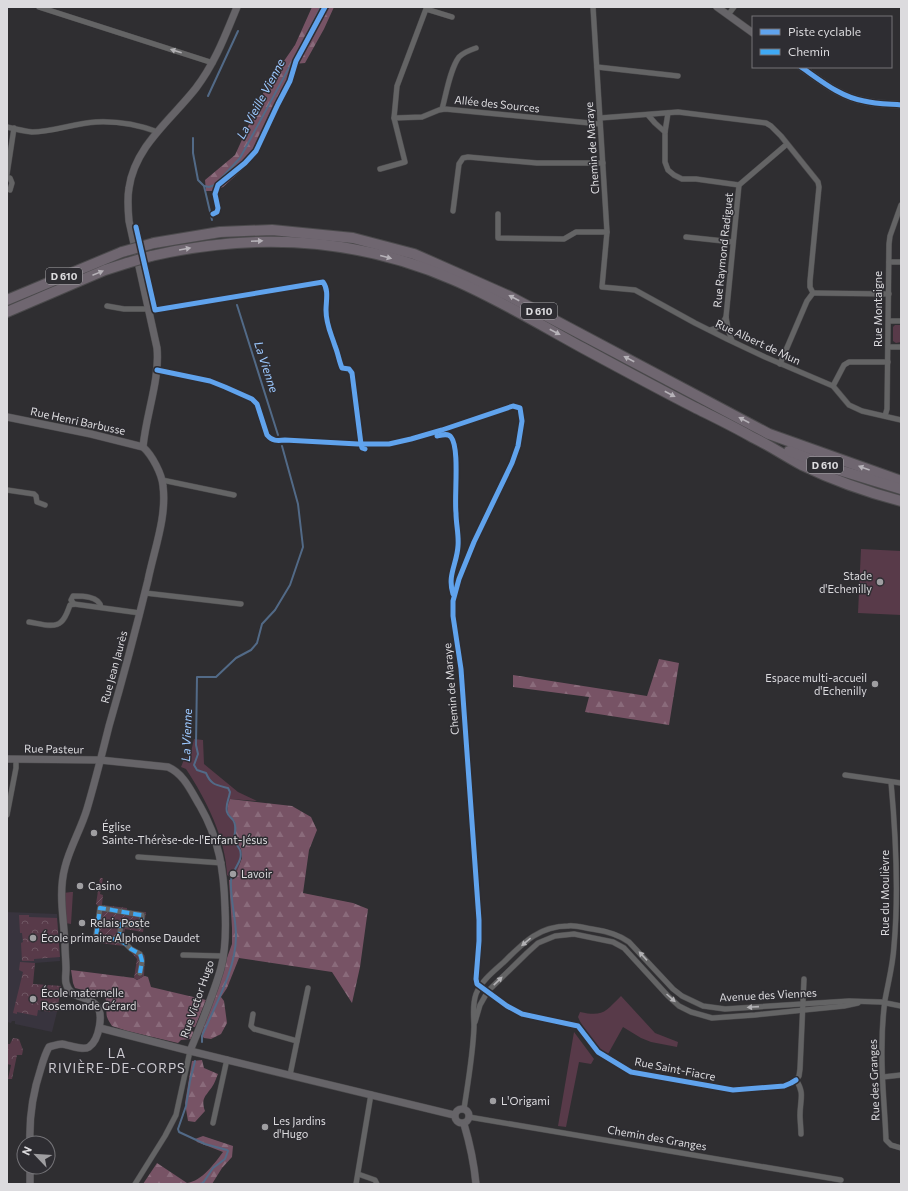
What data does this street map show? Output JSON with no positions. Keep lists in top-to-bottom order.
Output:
{
  "streets": {
    "highway": ["D 610"],
    "street": [
      "Allée des Sources",
      "Chemin de Maraye",
      "Rue Raymond Radiguet",
      "Rue Montaigne",
      "Rue Albert de Mun",
      "Rue Henri Barbusse",
      "Rue Jean Jaurès",
      "Rue Pasteur",
      "Rue du Moulièvre",
      "Avenue des Viennes",
      "Rue Victor Hugo",
      "Rue Saint-Fiacre",
      "Rue des Granges",
      "Chemin des Granges"
    ]
  },
  "crossings": [
    ["Allée des Sources", "Chemin de Maraye"],
    ["Chemin de Maraye", "Rue Albert de Mun"],
    ["Chemin de Maraye", "Avenue des Viennes"],
    ["Chemin de Maraye", "Rue Saint-Fiacre"],
    ["Rue Raymond Radiguet", "Rue Albert de Mun"],
    ["Rue Montaigne", "Rue Albert de Mun"],
    ["Rue Henri Barbusse", "Rue Jean Jaurès"],
    ["Rue Jean Jaurès", "Rue Pasteur"],
    ["Rue Jean Jaurès", "Rue Victor Hugo"],
    ["Rue Pasteur", "Rue Victor Hugo"],
    ["Rue du Moulièvre", "Avenue des Viennes"],
    ["Rue du Moulièvre", "Rue des Granges"],
    ["Avenue des Viennes", "Rue Victor Hugo"],
    ["Avenue des Viennes", "Rue Saint-Fiacre"],
    ["Avenue des Viennes", "Rue des Granges"],
    ["Avenue des Viennes", "Chemin des Granges"],
    ["Rue Victor Hugo", "Chemin des Granges"]
  ],
  "districts": ["LA RIVIÈRE-DE-CORPS"],
  "water": ["La Vieille Vienne", "La Vienne"],
  "places": [
    "Stade d'Echenilly",
    "Espace multi-accueil d'Echenilly",
    "Église Sainte-Thérèse-de-l'Enfant-Jésus",
    "Lavoir",
    "Casino",
    "Relais Poste",
    "École primaire Alphonse Daudet",
    "École maternelle Rosemonde Gérard",
    "L'Origami",
    "Les Jardins d'Hugo"
  ],
  "legend": ["Piste cyclable", "Chemin"],
  "north": "top left"
}
